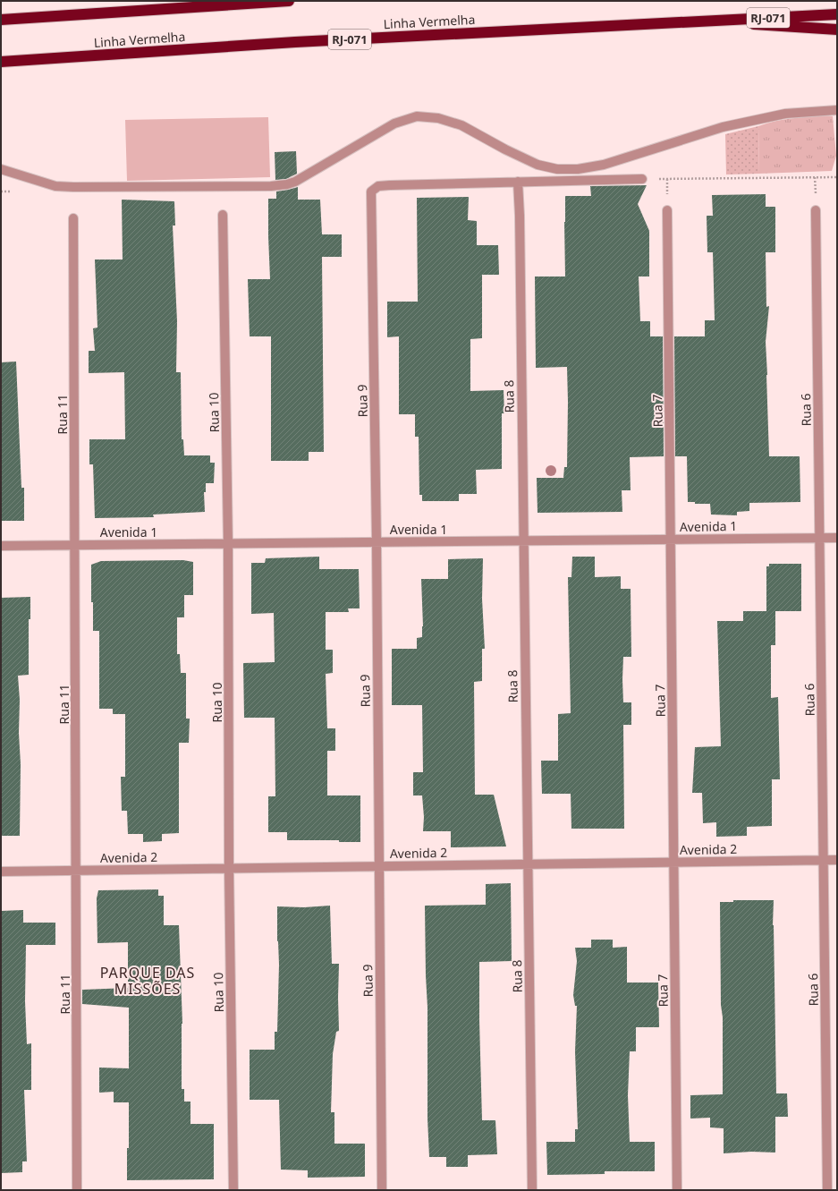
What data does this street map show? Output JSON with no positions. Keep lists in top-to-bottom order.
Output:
{
  "streets": {
    "highway": ["RJ-071", "Linha Vermelha"],
    "street": [
      "Rua 8",
      "Rua 9",
      "Rua 6",
      "Rua 7",
      "Rua 10",
      "Rua 11",
      "Avenida 1",
      "Avenida 2"
    ]
  },
  "crossings": [
    ["Rua 8", "Rua 9"],
    ["Rua 8", "Avenida 1"],
    ["Rua 8", "Avenida 2"],
    ["Rua 9", "Avenida 1"],
    ["Rua 9", "Avenida 2"],
    ["Rua 6", "Avenida 1"],
    ["Rua 6", "Avenida 2"],
    ["Rua 7", "Avenida 1"],
    ["Rua 7", "Avenida 2"],
    ["Rua 10", "Avenida 1"],
    ["Rua 10", "Avenida 2"],
    ["Rua 11", "Avenida 1"],
    ["Rua 11", "Avenida 2"]
  ],
  "districts": ["PARQUE DAS MISSÕES"]
}
